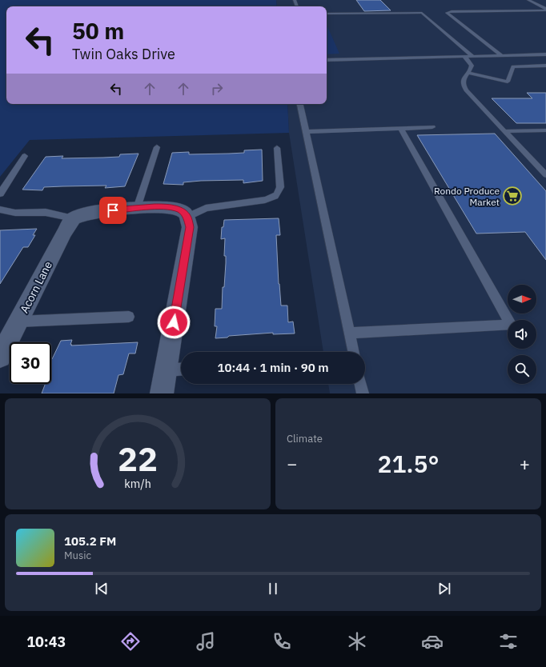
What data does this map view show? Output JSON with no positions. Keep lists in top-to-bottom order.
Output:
{
  "streets": {
    "street": ["Acorn Lane"]
  },
  "places": {
    "supermarket": ["Rondo Produce Market"]
  },
  "north": "right",
  "page": {
    "turn": ["50 m", "Twin Oaks Drive"],
    "limit": "30",
    "trip": "10:44 · 1 min · 90 m",
    "tile": "Climate",
    "heat": ["−", "21.5°", "+"],
    "song": ["105.2 FM", "Music"],
    "tabs": "10:43",
    "gauge": ["22", "km/h"]
  }
}
